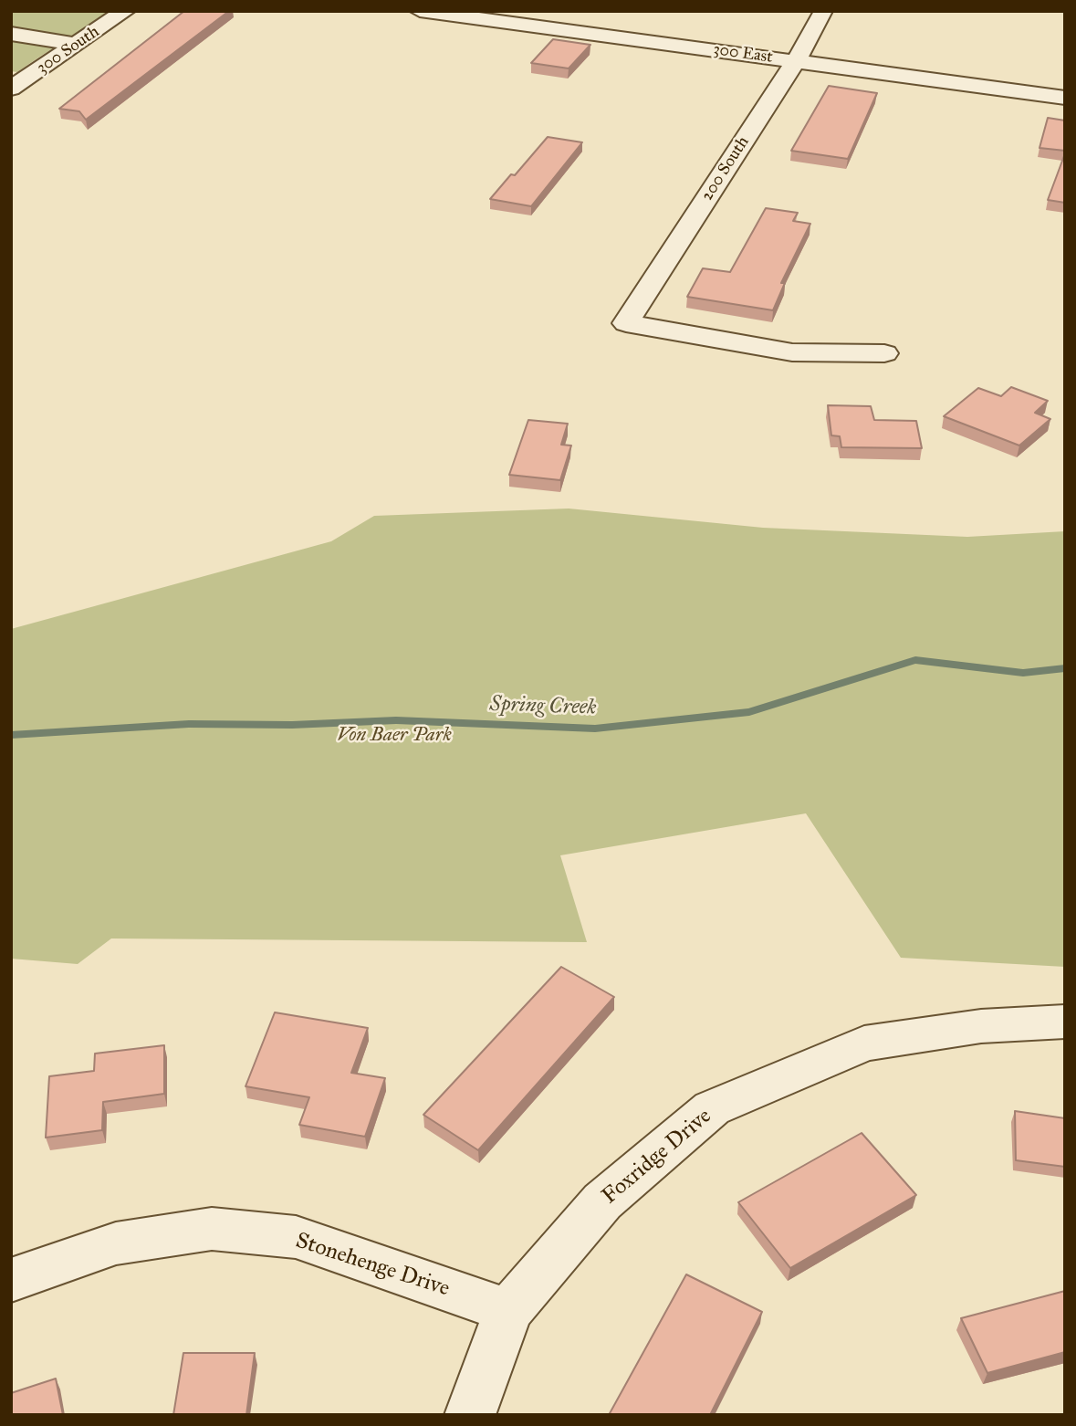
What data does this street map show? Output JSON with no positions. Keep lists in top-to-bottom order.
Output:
{
  "streets": {
    "street": [
      "300 South",
      "300 East",
      "200 South",
      "Foxridge Drive",
      "Stonehenge Drive"
    ]
  },
  "crossings": [
    ["300 East", "200 South"],
    ["Foxridge Drive", "Stonehenge Drive"]
  ],
  "water": ["Spring Creek"],
  "parks": ["Von Baer Park"]
}
